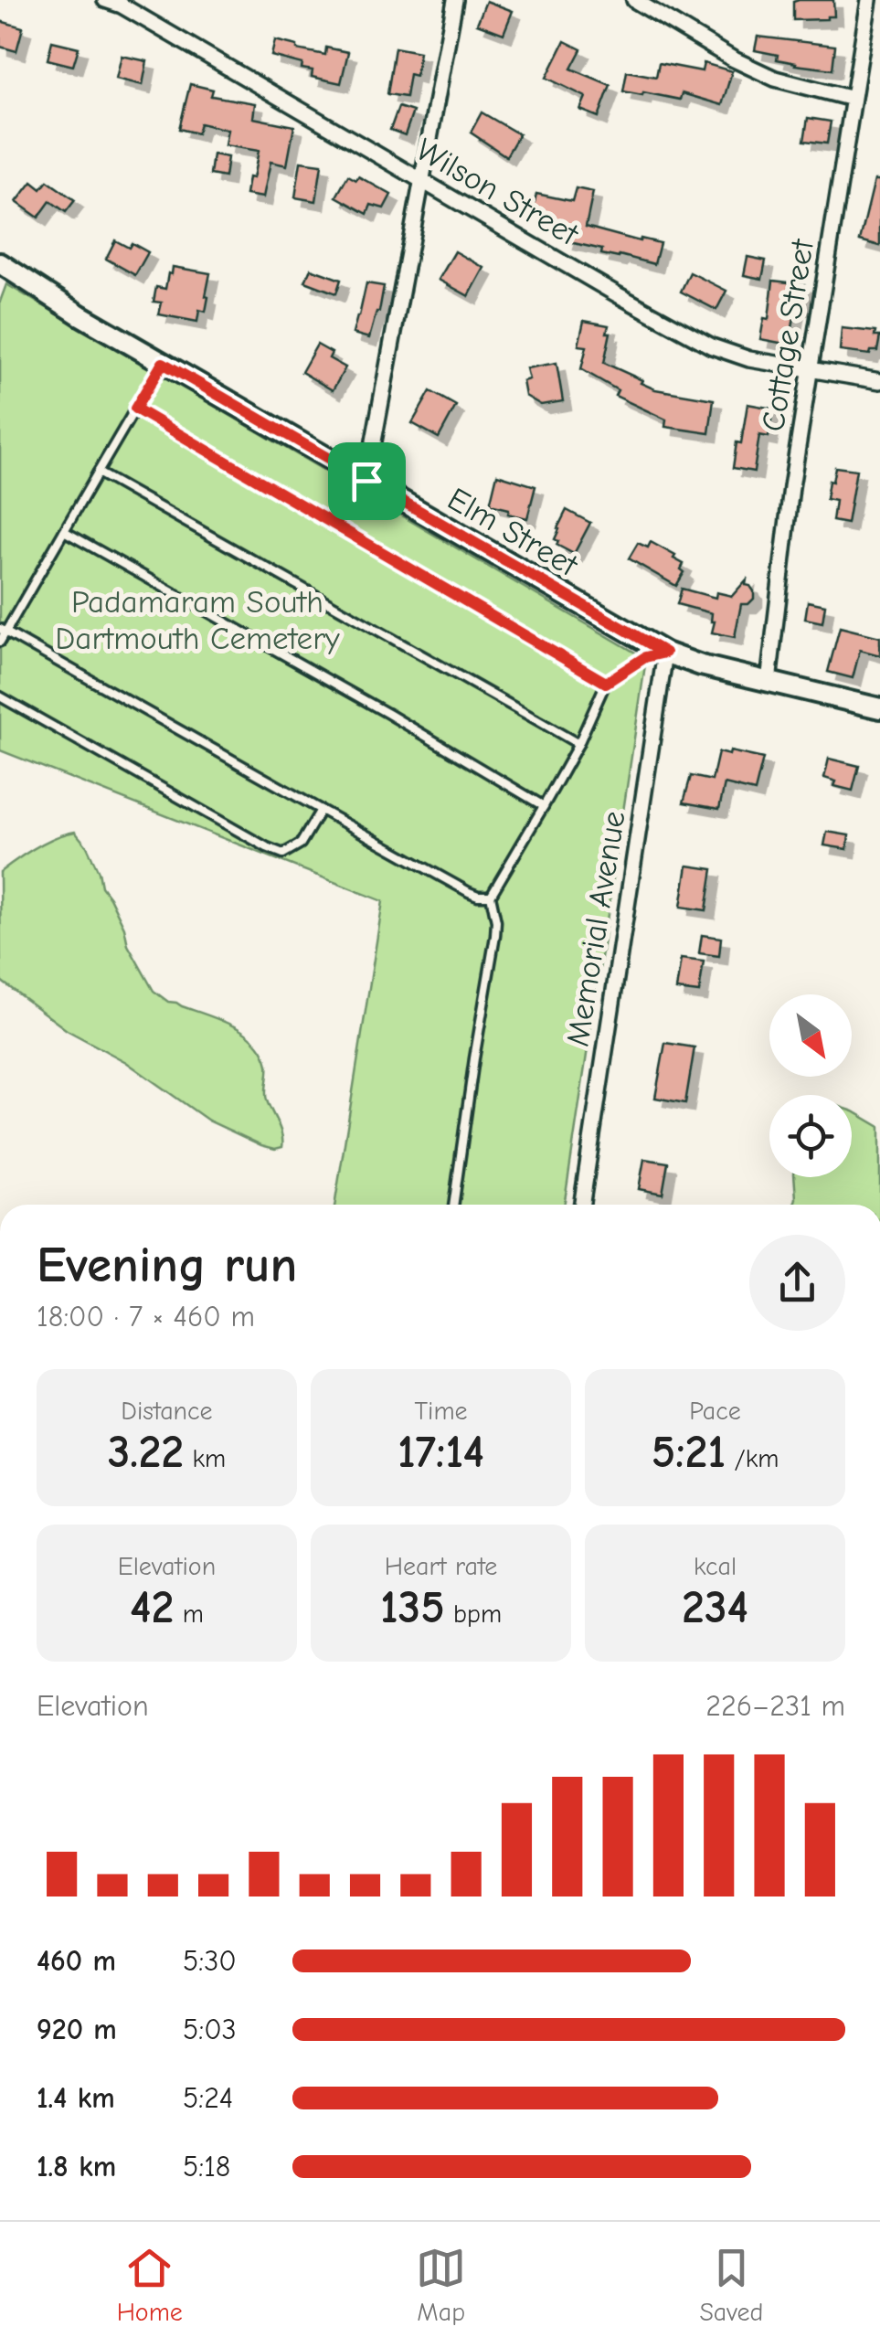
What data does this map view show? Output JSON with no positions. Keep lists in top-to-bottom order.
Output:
{
  "streets": {
    "street": [
      "Wilson Street",
      "Cottage Street",
      "Elm Street",
      "Memorial Avenue"
    ]
  },
  "crossings": [
    ["Wilson Street", "Cottage Street"],
    ["Cottage Street", "Elm Street"],
    ["Elm Street", "Memorial Avenue"]
  ],
  "parks": ["Padamaram South Dartmouth Cemetery"],
  "north": "bottom right",
  "page": {
    "heading": ["Evening run", "18:00 · 7 × 460 m"],
    "stats": [
      ["Distance", "3.22 km"],
      ["Time", "17:14"],
      ["Pace", "5:21 /km"],
      ["Elevation", "42 m"],
      ["Heart rate", "135 bpm"],
      ["kcal", "234"]
    ],
    "chart": ["Elevation", "226–231 m"],
    "list": [
      {
        "name": "460 m",
        "note": "5:30"
      },
      {
        "name": "920 m",
        "note": "5:03"
      },
      {
        "name": "1.4 km",
        "note": "5:24"
      },
      {
        "name": "1.8 km",
        "note": "5:18"
      }
    ],
    "tabs": ["Home", "Map", "Saved"]
  }
}
